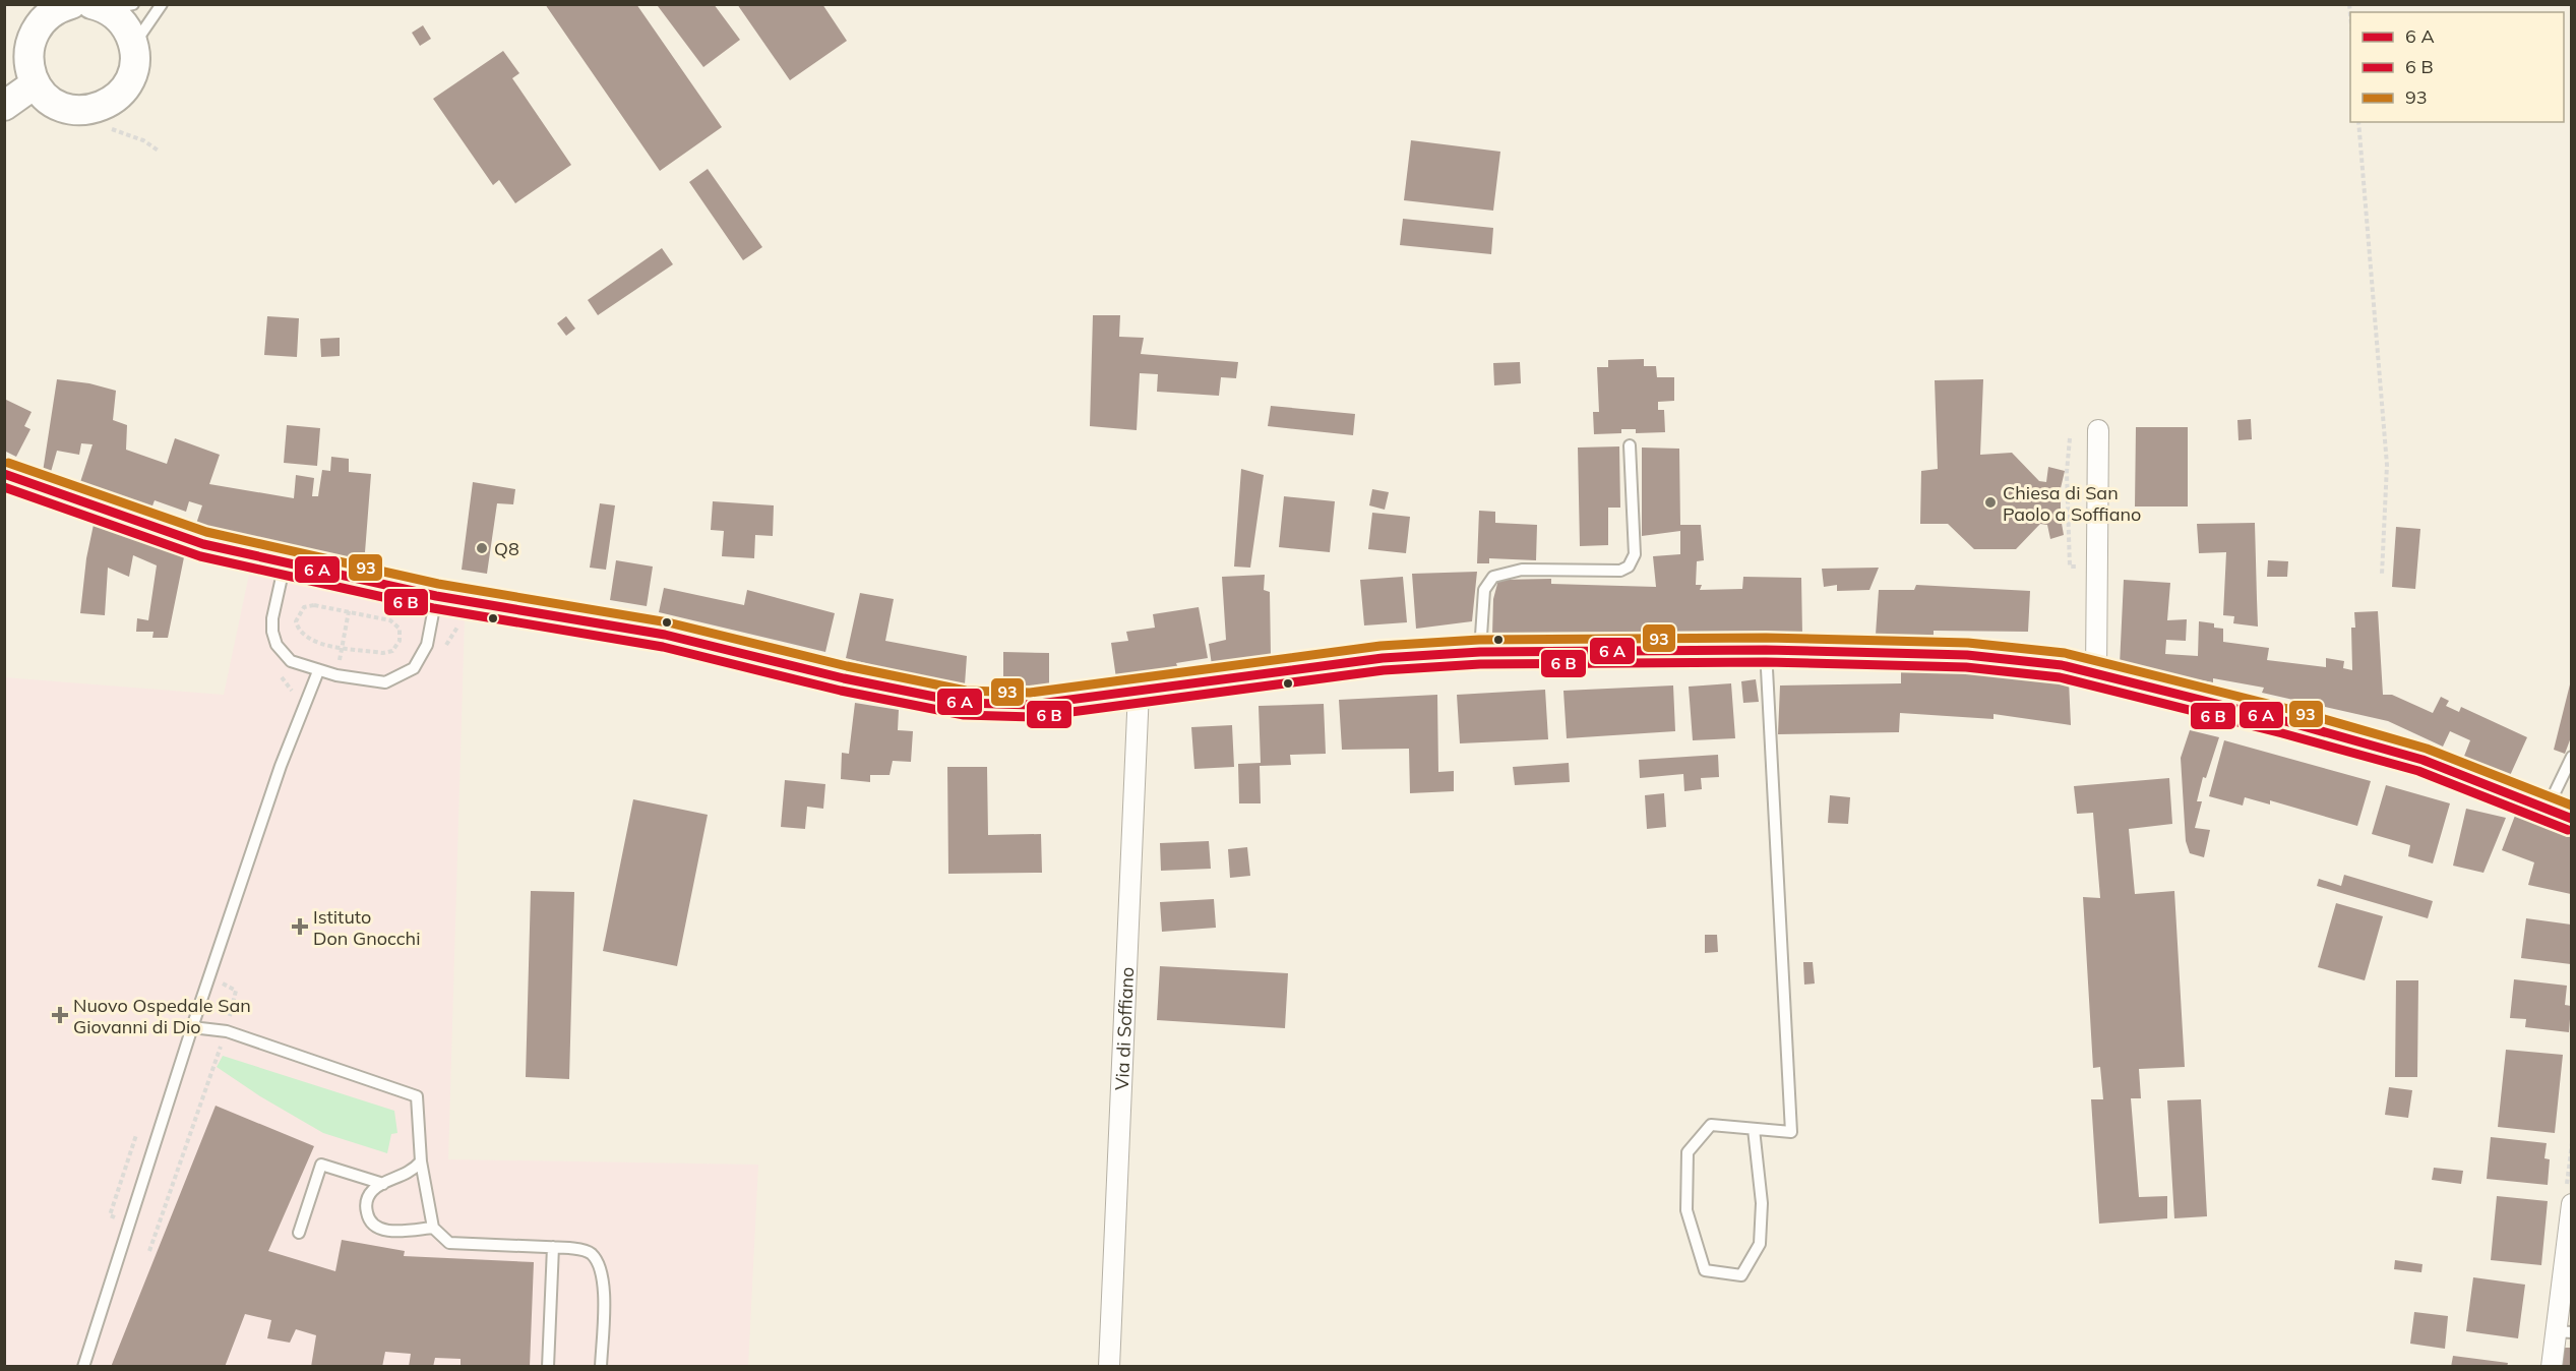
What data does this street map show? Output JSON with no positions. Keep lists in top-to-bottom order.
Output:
{
  "streets": {
    "street": ["Via di Soffiano"]
  },
  "places": {
    "other": ["Chiesa di San Paolo a Soffiano", "Q8"],
    "health": ["Istituto Don Gnocchi", "Nuovo Ospedale San Giovanni di Dio"]
  },
  "lines": ["transit line 93"],
  "legend": ["6 A", "6 B", "93"]
}
